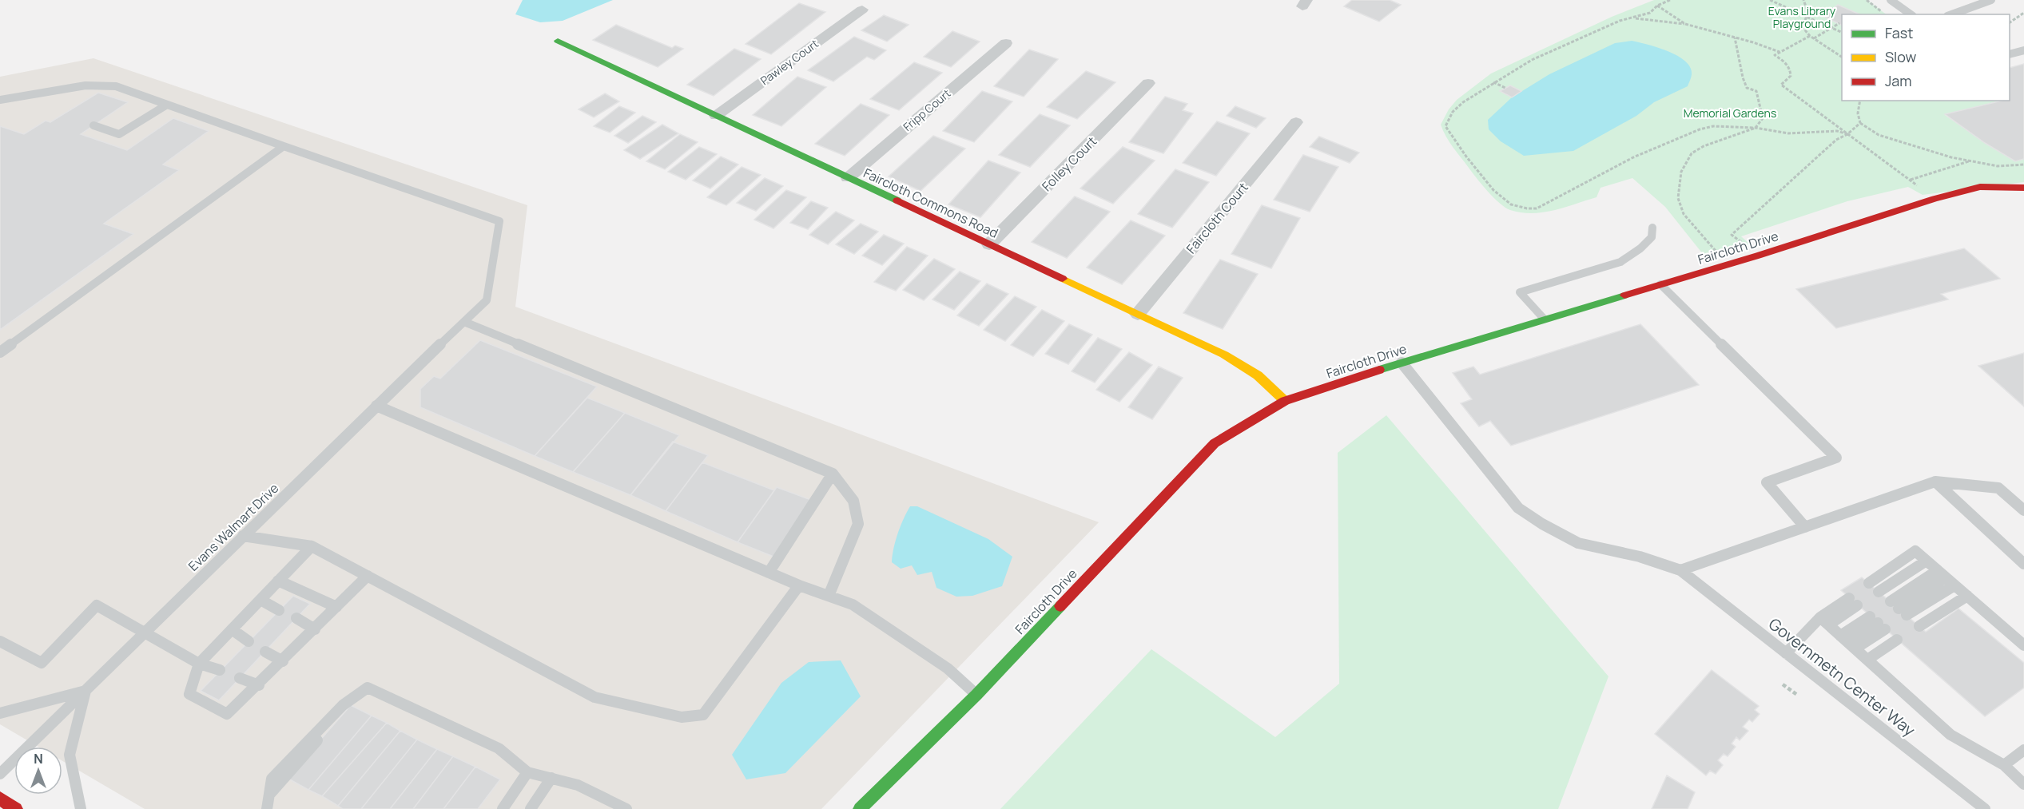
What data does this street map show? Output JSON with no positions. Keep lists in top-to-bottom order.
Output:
{
  "streets": {
    "street": [
      "Pawley Court",
      "Fripp Court",
      "Folley Court",
      "Faircloth Commons Road",
      "Faircloth Court",
      "Faircloth Drive"
    ],
    "lane": ["Evans Walmart Drive", "Governmetn Center Way"]
  },
  "crossings": [
    ["Pawley Court", "Faircloth Commons Road"],
    ["Fripp Court", "Faircloth Commons Road"],
    ["Folley Court", "Faircloth Commons Road"],
    ["Faircloth Commons Road", "Faircloth Court"],
    ["Faircloth Commons Road", "Faircloth Drive"],
    ["Faircloth Drive", "Governmetn Center Way"]
  ],
  "parks": ["Evans Library Playground", "Memorial Gardens"],
  "legend": ["Fast", "Slow", "Jam"],
  "north": "top"
}
